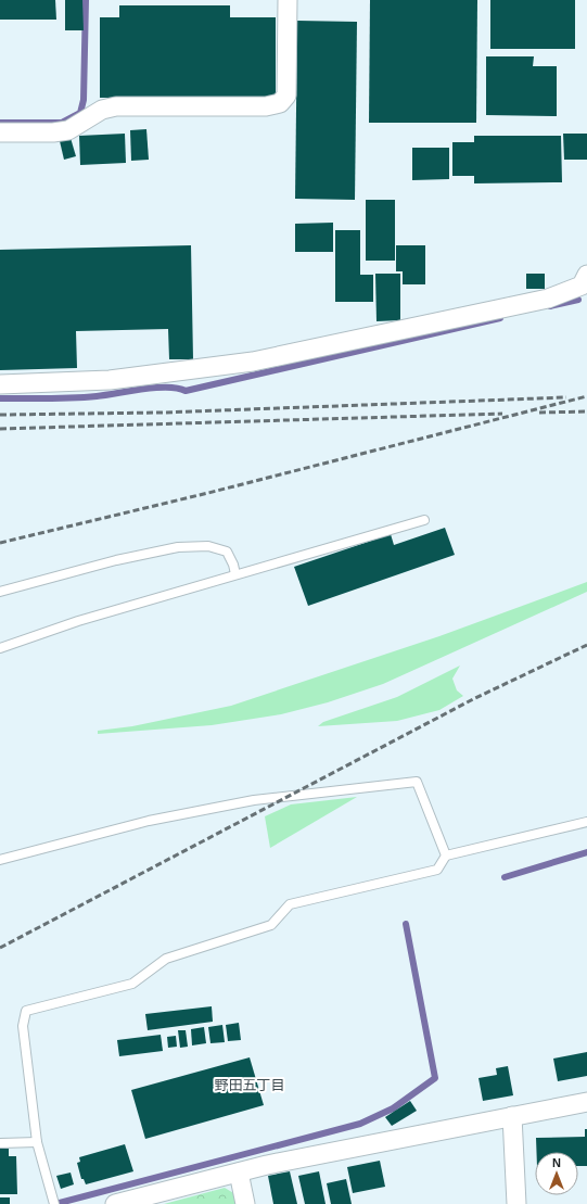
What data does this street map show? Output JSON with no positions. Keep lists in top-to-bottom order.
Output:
{
  "districts": ["野田五丁目"],
  "north": "top"
}
